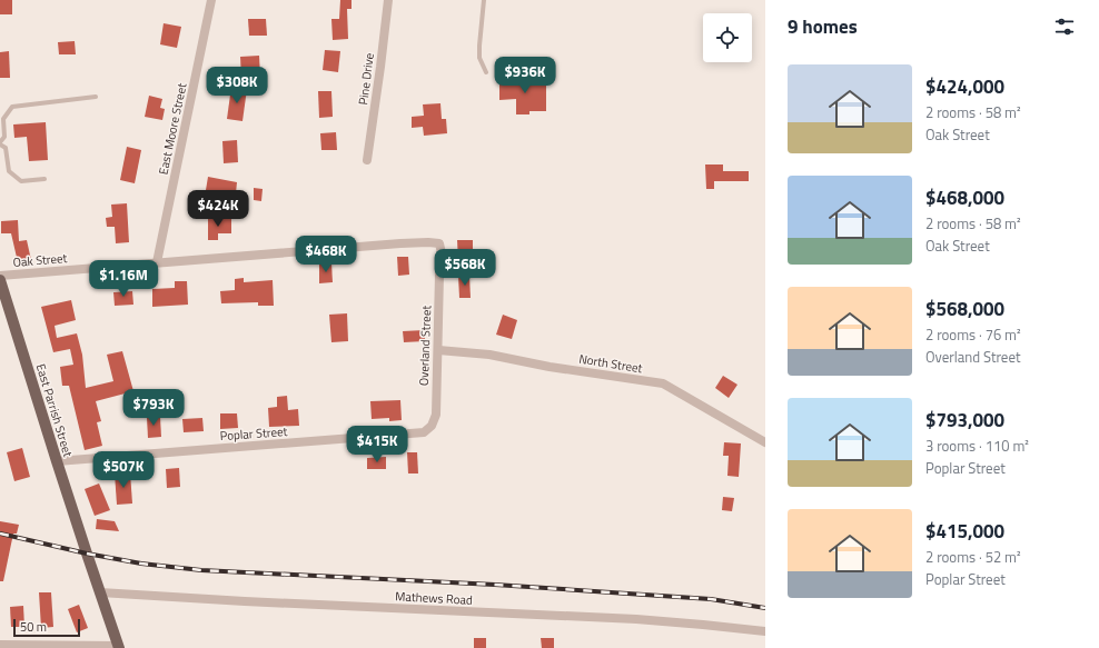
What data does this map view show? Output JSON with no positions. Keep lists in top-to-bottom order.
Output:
{
  "streets": {
    "main road": ["East Parrish Street"],
    "street": [
      "Pine Drive",
      "East Moore Street",
      "Oak Street",
      "Overland Street",
      "North Street",
      "Poplar Street",
      "Mathews Road"
    ]
  },
  "crossings": [
    ["East Moore Street", "Oak Street"],
    ["Oak Street", "Overland Street"],
    ["Overland Street", "North Street"],
    ["Overland Street", "Poplar Street"],
    ["East Parrish Street", "Poplar Street"],
    ["East Parrish Street", "Mathews Road"]
  ],
  "scale_bar": "50 m",
  "page": {
    "heading": "9 homes",
    "list": [
      {
        "name": "$424,000",
        "note": "2 rooms · 58 m² · Oak Street"
      },
      {
        "name": "$468,000",
        "note": "2 rooms · 58 m² · Oak Street"
      },
      {
        "name": "$568,000",
        "note": "2 rooms · 76 m² · Overland Street"
      },
      {
        "name": "$793,000",
        "note": "3 rooms · 110 m² · Poplar Street"
      },
      {
        "name": "$415,000",
        "note": "2 rooms · 52 m² · Poplar Street"
      }
    ],
    "price": [
      "$936K",
      "$308K",
      "$424K",
      "$468K",
      "$568K",
      "$1.16M",
      "$793K",
      "$415K",
      "$507K"
    ],
    "scale": "50 m"
  }
}
